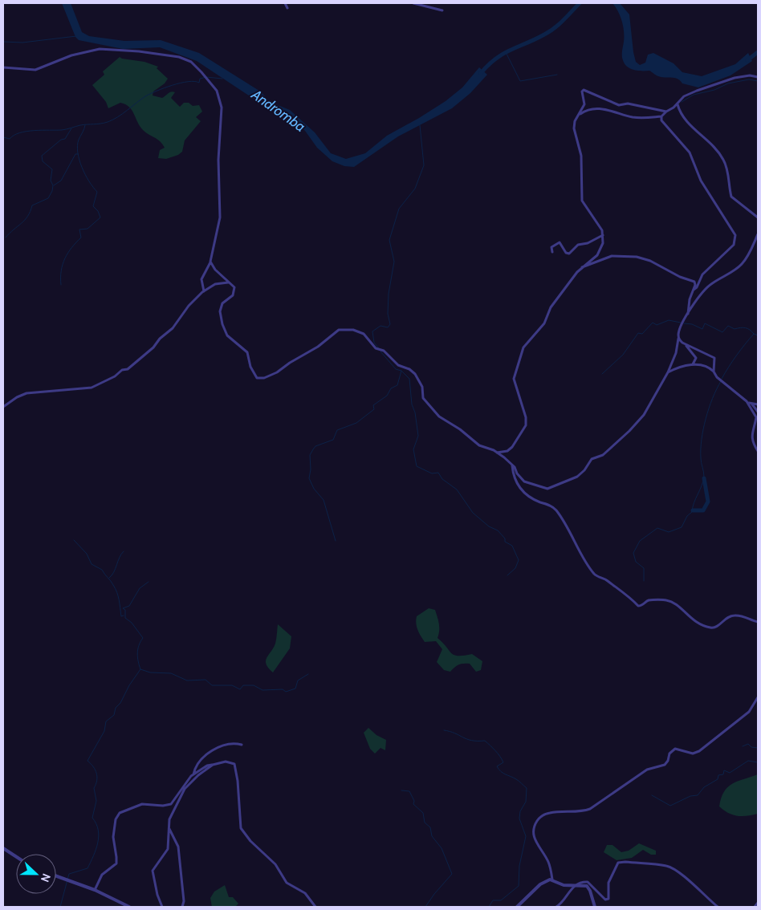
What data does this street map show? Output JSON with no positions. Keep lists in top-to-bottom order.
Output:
{
  "water": ["Andromba"],
  "north": "right"
}
